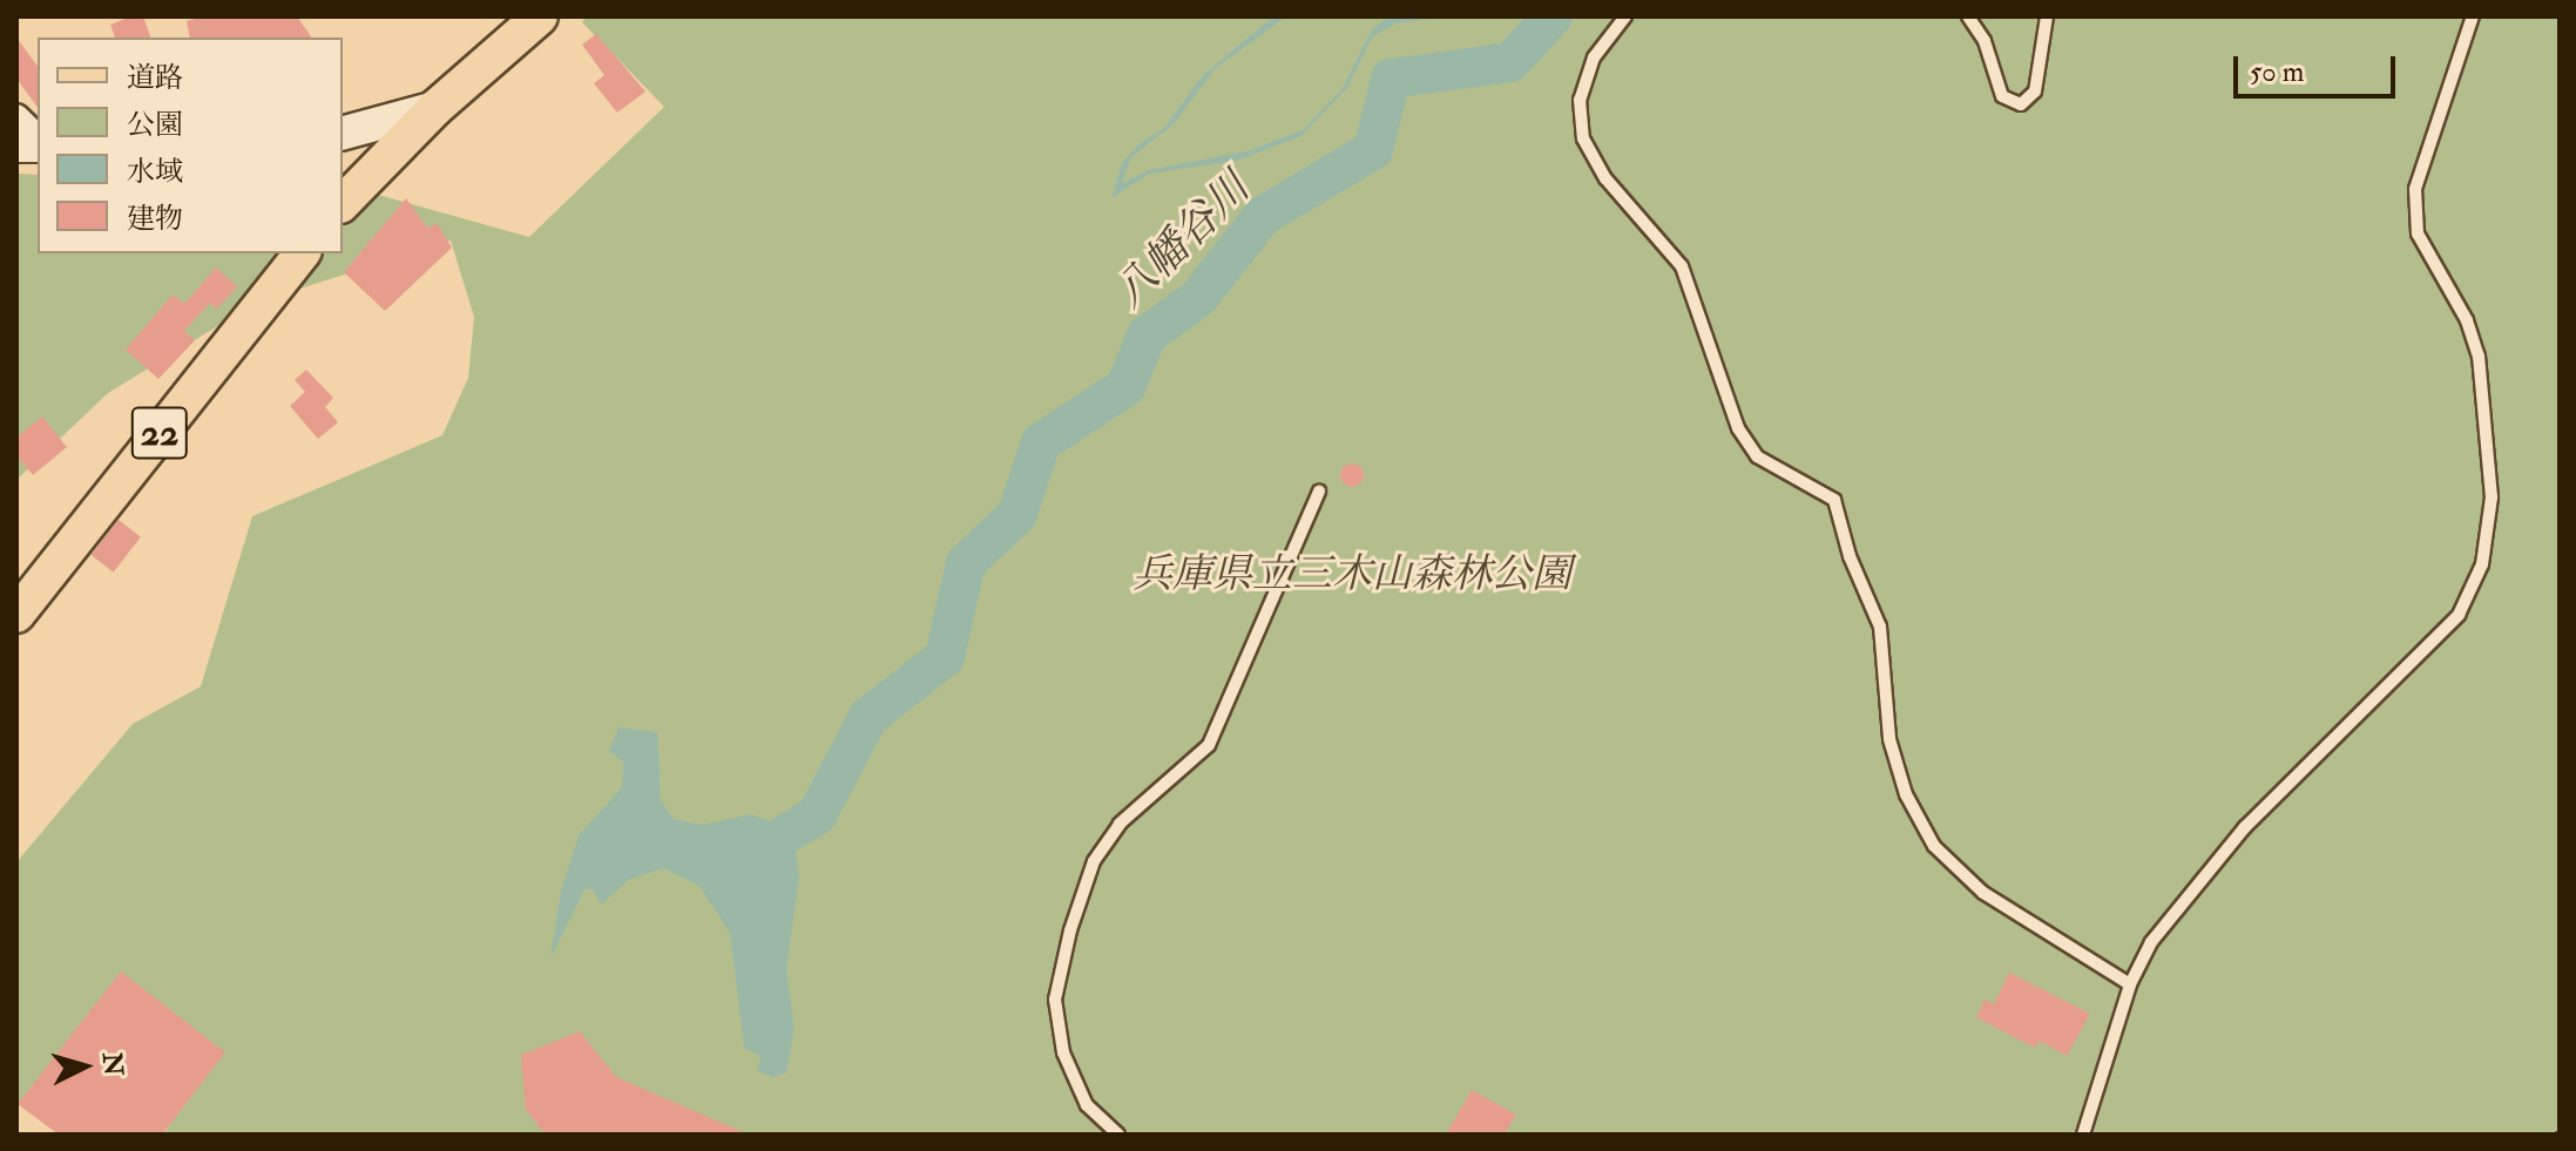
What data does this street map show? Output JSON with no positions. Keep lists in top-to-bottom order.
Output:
{
  "streets": {
    "main road": ["22"]
  },
  "water": ["八幡谷川"],
  "parks": ["兵庫県立三木山森林公園"],
  "legend": [
    "道路",
    "公園",
    "水域",
    "建物"
  ],
  "scale_bar": "50 m",
  "north": "right"
}
